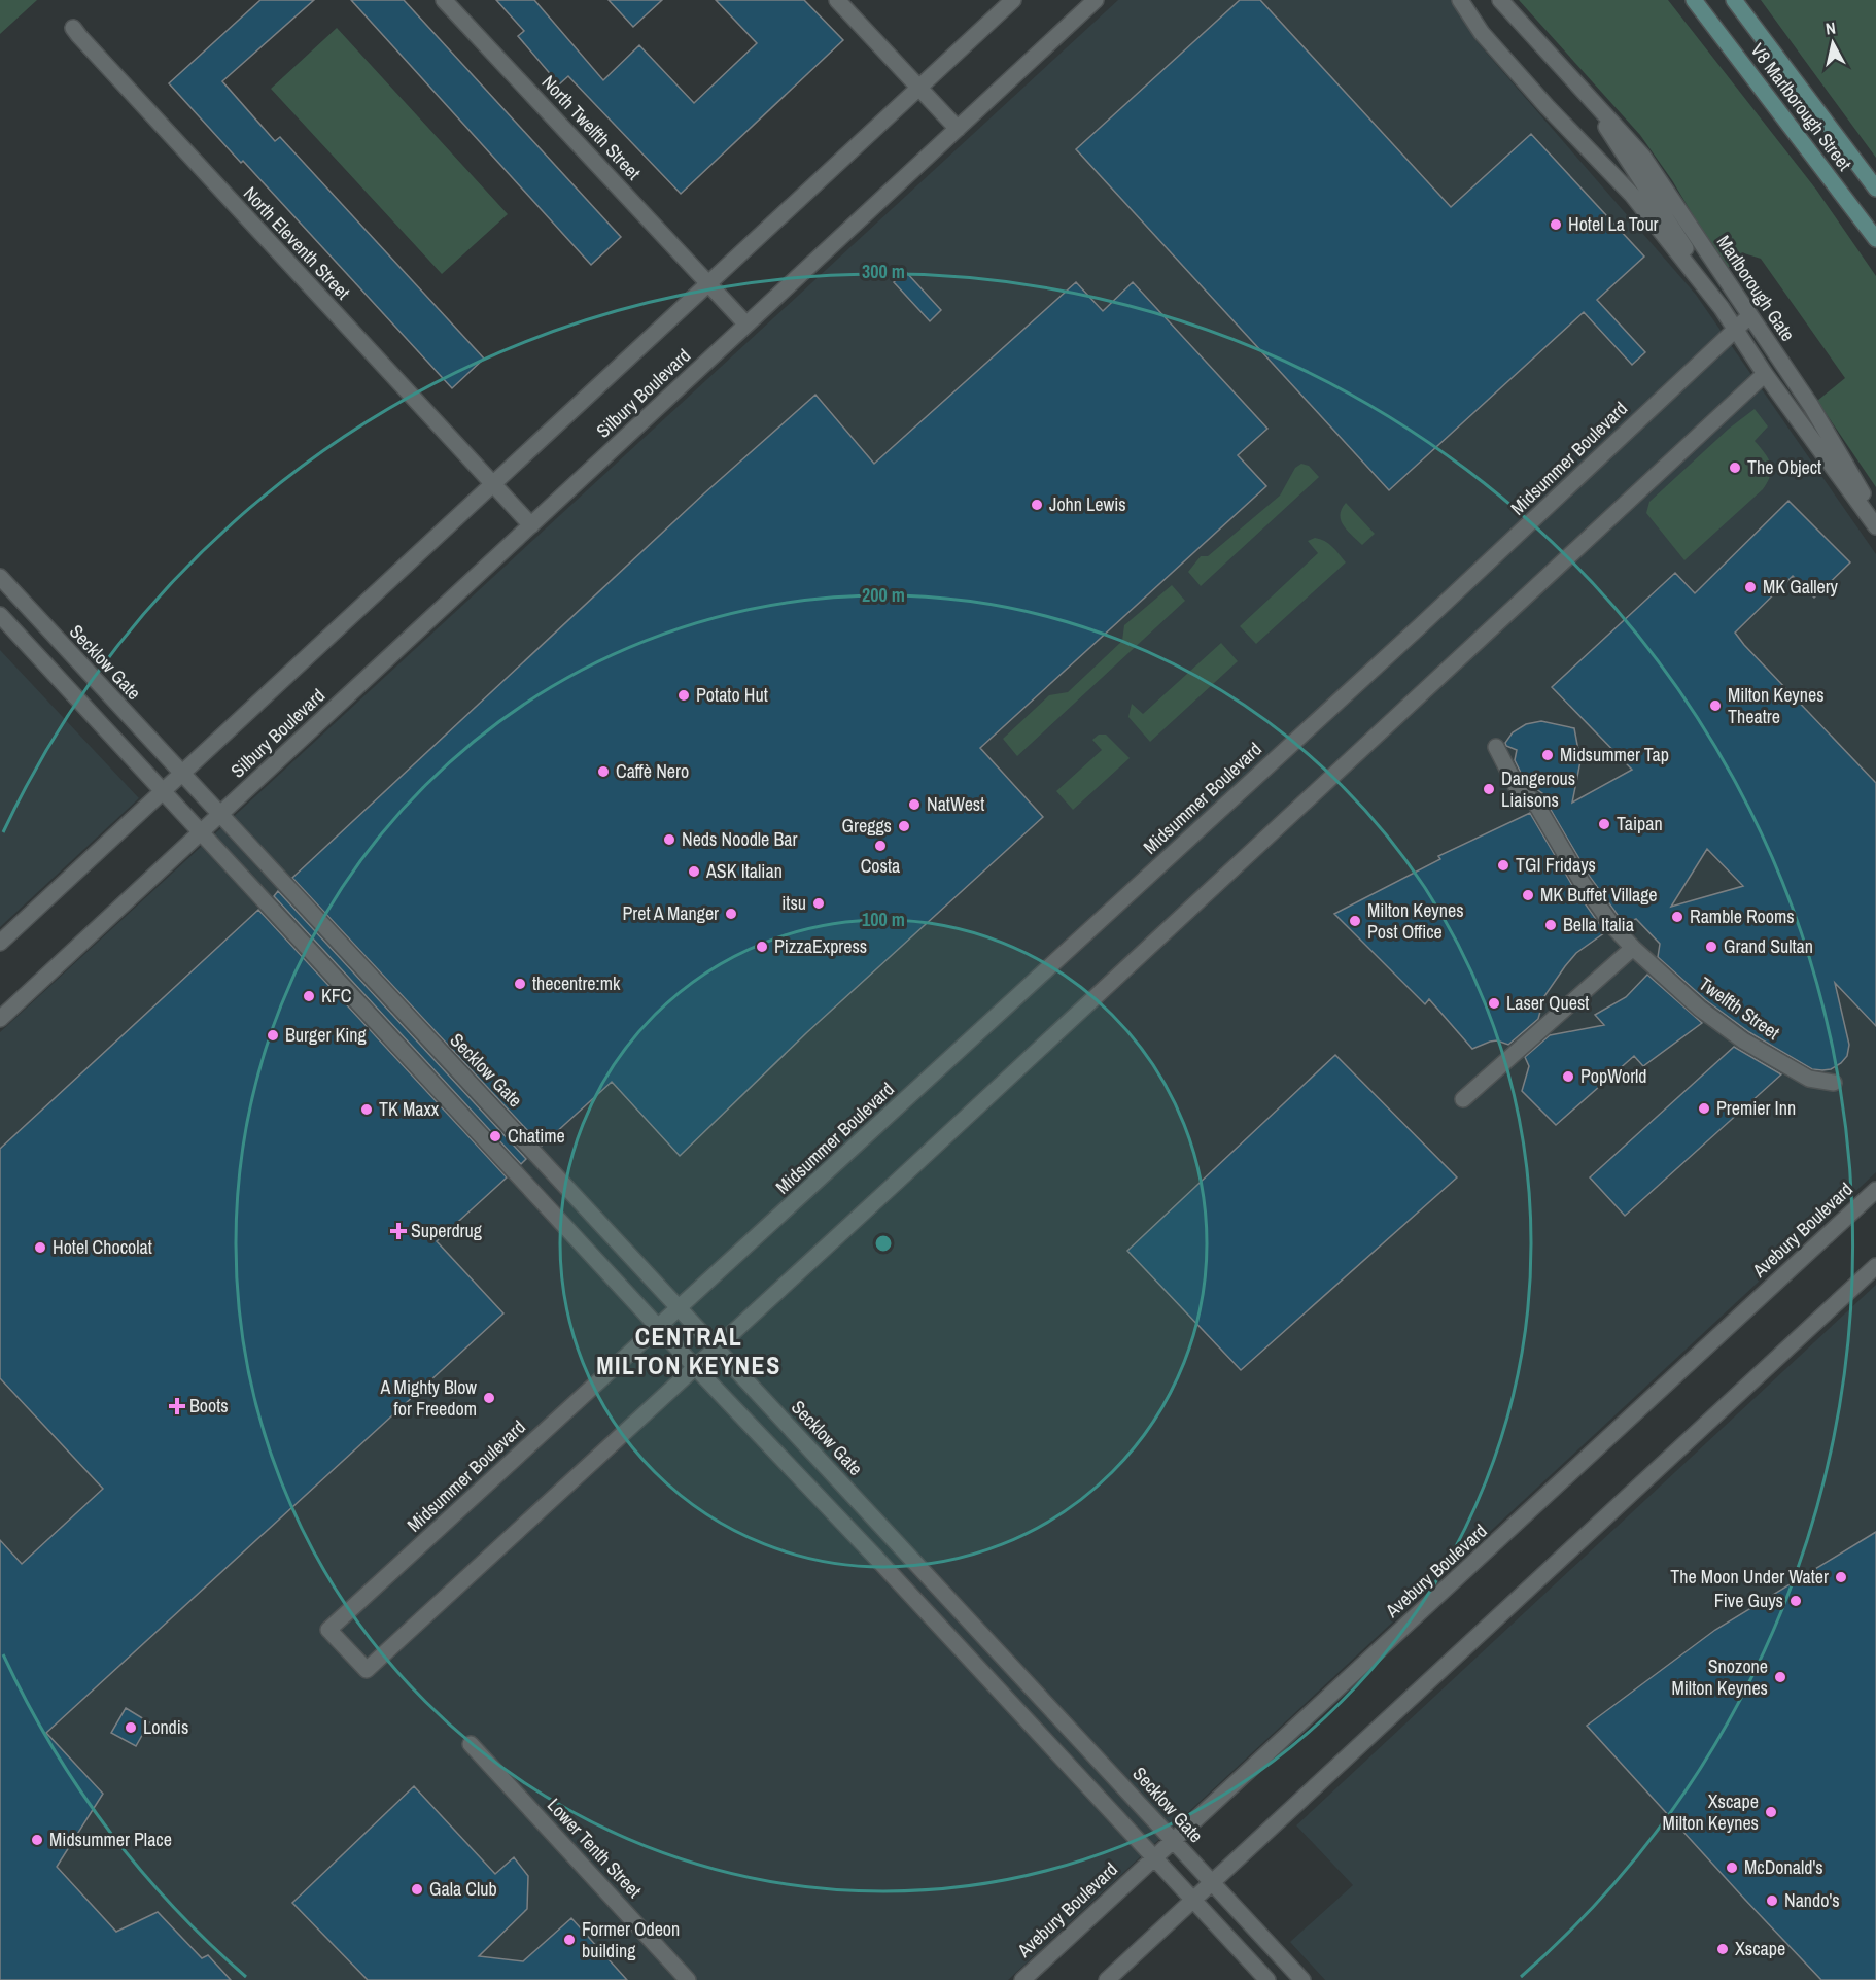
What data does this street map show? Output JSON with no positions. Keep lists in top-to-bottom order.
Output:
{
  "streets": {
    "main road": ["V8 Marlborough Street"],
    "street": [
      "North Twelfth Street",
      "North Eleventh Street",
      "Marlborough Gate",
      "Silbury Boulevard",
      "Midsummer Boulevard",
      "Secklow Gate",
      "Twelfth Street",
      "Avebury Boulevard",
      "Lower Tenth Street"
    ]
  },
  "crossings": [
    ["North Twelfth Street", "Silbury Boulevard"],
    ["North Eleventh Street", "Silbury Boulevard"],
    ["Marlborough Gate", "Midsummer Boulevard"],
    ["Silbury Boulevard", "Secklow Gate"],
    ["Midsummer Boulevard", "Secklow Gate"],
    ["Secklow Gate", "Avebury Boulevard"]
  ],
  "districts": ["CENTRAL MILTON KEYNES"],
  "places": {
    "other": [
      "Hotel La Tour",
      "The Object",
      "John Lewis",
      "MK Gallery",
      "Potato Hut",
      "Milton Keynes Theatre",
      "Midsummer Tap",
      "Caffè Nero",
      "Dangerous Liaisons",
      "NatWest",
      "Taipan",
      "Greggs",
      "Neds Noodle Bar",
      "Costa",
      "TGI Fridays",
      "ASK Italian",
      "MK Buffet Village",
      "itsu",
      "Pret A Manger",
      "Ramble Rooms",
      "Milton Keynes Post Office",
      "Bella Italia",
      "PizzaExpress",
      "Grand Sultan",
      "thecentre:mk",
      "KFC",
      "Laser Quest",
      "Burger King",
      "PopWorld",
      "Premier Inn",
      "TK Maxx",
      "Chatime",
      "Hotel Chocolat",
      "A Mighty Blow for Freedom",
      "The Moon Under Water",
      "Five Guys",
      "Snozone Milton Keynes",
      "Londis",
      "Xscape Milton Keynes",
      "Midsummer Place",
      "McDonald's",
      "Gala Club",
      "Nando's",
      "Former Odeon building",
      "Xscape"
    ],
    "health": ["Superdrug", "Boots"]
  },
  "north": "top",
  "rings": ["300 m", "200 m", "100 m"]
}
